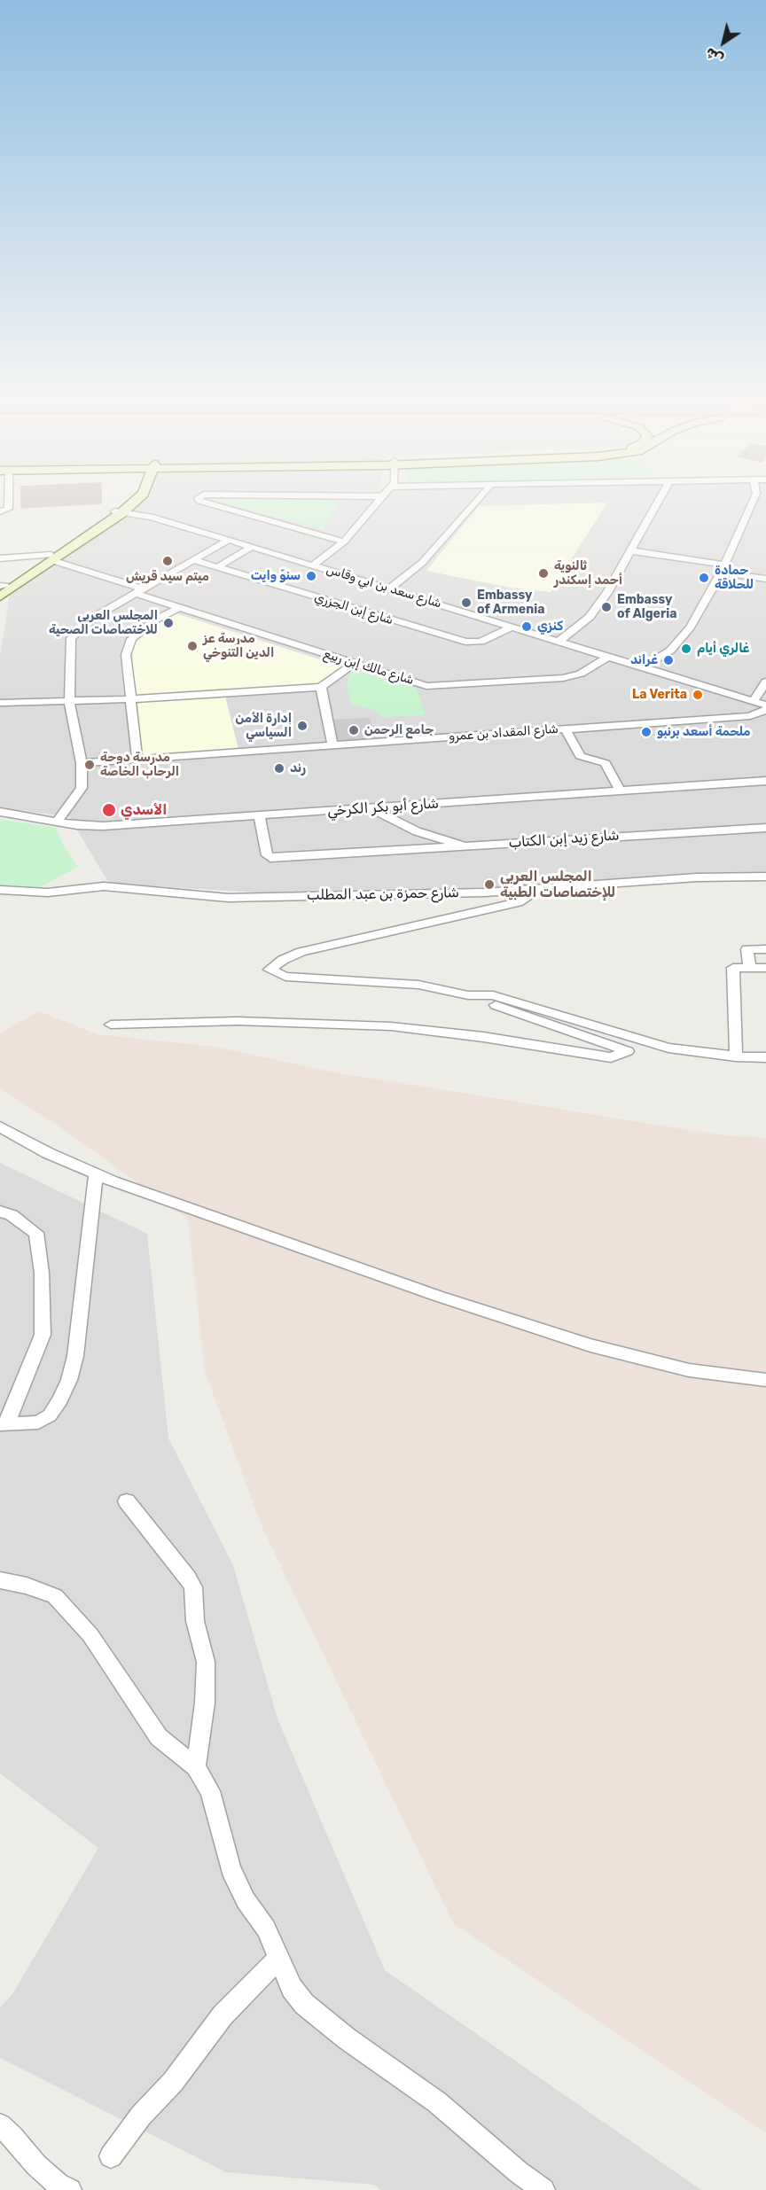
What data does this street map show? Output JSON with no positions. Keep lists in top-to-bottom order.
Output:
{
  "streets": {
    "street": [
      "شارع سعد بن ابي وقاس",
      "شارع إبن الجزري",
      "شارع مالك إبن ربيع",
      "شارع المقداد بن عمرو",
      "شارع أبو بكر الكرخي",
      "شارع زيد إبن الكتاب",
      "شارع حمزة بن عبد المطلب"
    ]
  },
  "crossings": [
    ["شارع سعد بن ابي وقاس", "شارع إبن الجزري"],
    ["شارع سعد بن ابي وقاس", "شارع مالك إبن ربيع"],
    ["شارع أبو بكر الكرخي", "شارع زيد إبن الكتاب"]
  ],
  "places": [
    "ميتم سيد قريش",
    "ثالنوية أحمد إسكندر",
    "سنوّ وايت",
    "حمادة للحلاقة",
    "Embassy of Armenia",
    "Embassy of Algeria",
    "المجلس العربي للاختصاصات الصحية",
    "كنزي",
    "مدرسة عز الدين التنوخي",
    "غالري أيام",
    "غراند",
    "La Verita",
    "إدارة الأمن السياسي",
    "جامع الرحمن",
    "ملحمة أسعد برنبو",
    "مدرسة دوحة الرحاب الخاصة",
    "رند",
    "الأسدي",
    "المجلس العربي للإختصاصات الطبية"
  ],
  "north": "bottom left"
}
